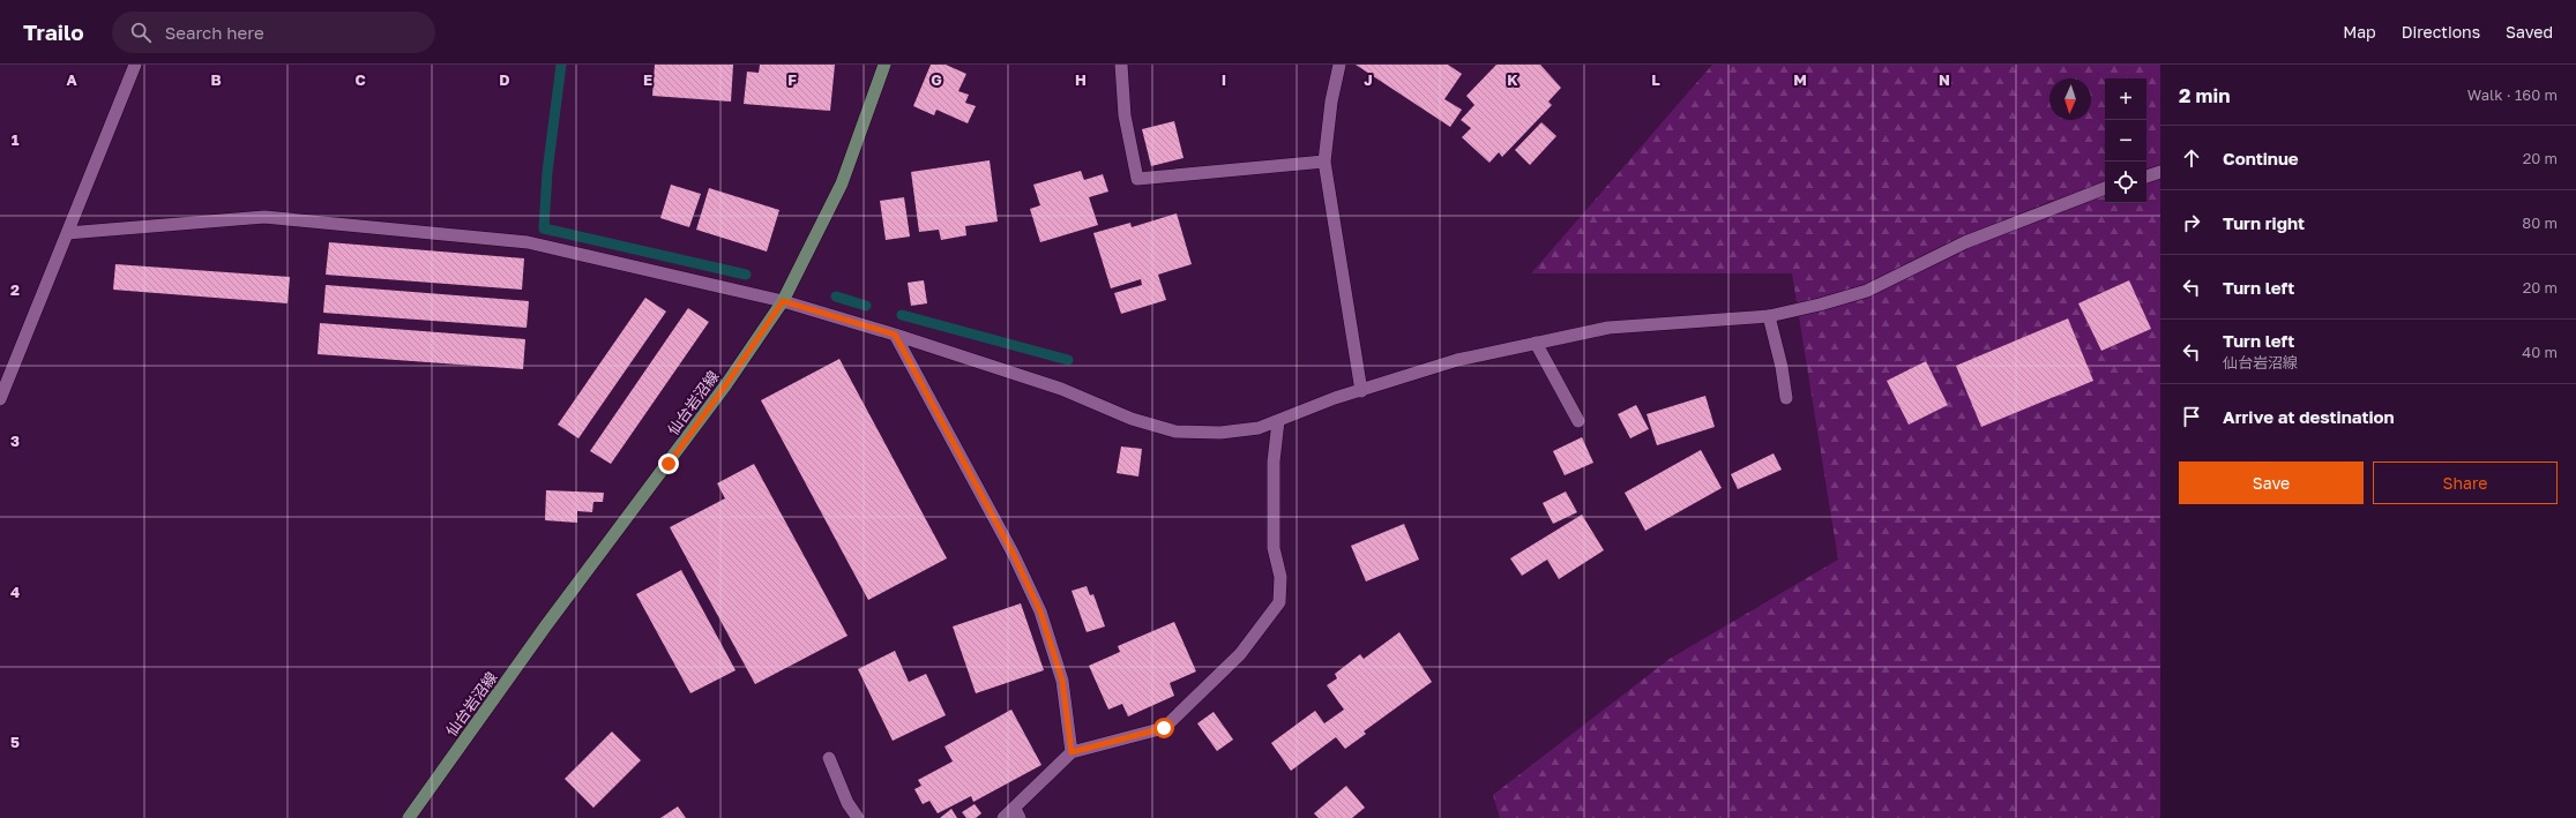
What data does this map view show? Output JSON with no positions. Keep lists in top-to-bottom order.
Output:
{
  "streets": {
    "main road": ["仙台岩沼線"]
  },
  "north": "bottom",
  "page": {
    "header": "Trailo",
    "search": "Search here",
    "nav": ["Map", "Directions", "Saved"],
    "heading": ["2 min", "Walk · 160 m"],
    "map_buttons": ["+", "−"],
    "list": [
      ["Continue", "20 m"],
      ["Turn right", "80 m"],
      ["Turn left", "20 m"],
      ["Turn left", "仙台岩沼線", "40 m"],
      "Arrive at destination"
    ],
    "buttons": ["Save", "Share"]
  },
  "grid": {
    "columns": [
      "A",
      "B",
      "C",
      "D",
      "E",
      "F",
      "G",
      "H",
      "I",
      "J",
      "K",
      "L",
      "M",
      "N"
    ],
    "rows": [
      "1",
      "2",
      "3",
      "4",
      "5"
    ]
  }
}
